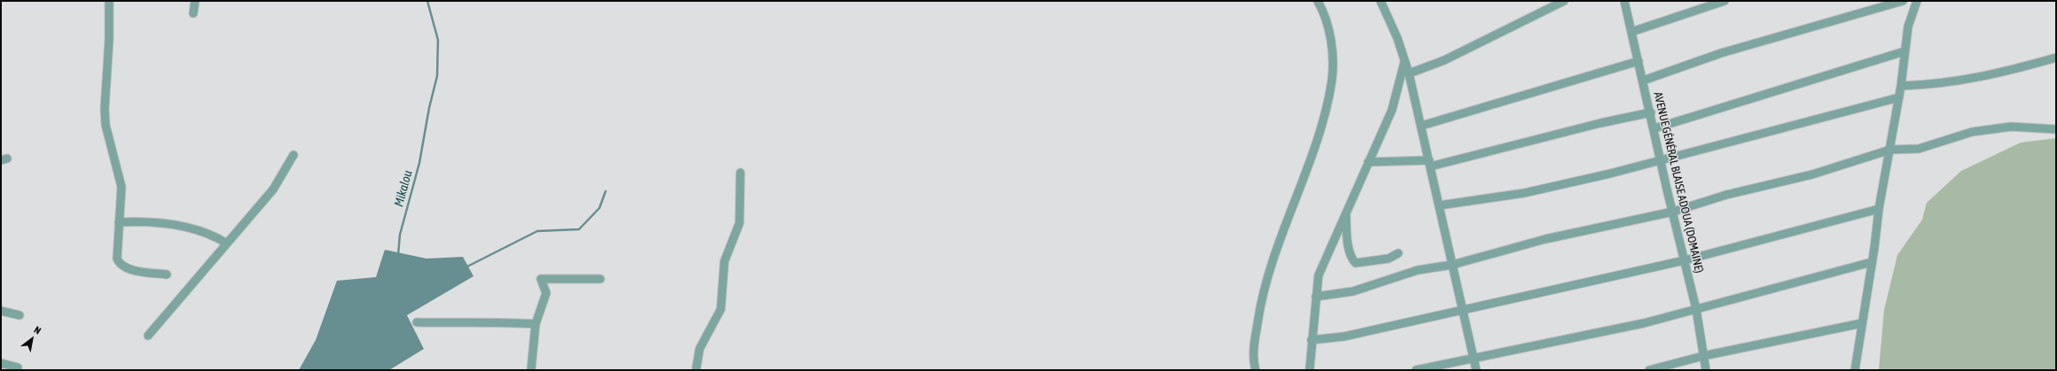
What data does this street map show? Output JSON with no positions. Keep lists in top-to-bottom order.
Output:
{
  "streets": {
    "street": ["AVENUE GÉNÉRAL BLAISE ADOUA (DOMAINE)"]
  },
  "water": ["Mikalou"],
  "north": "top right"
}
